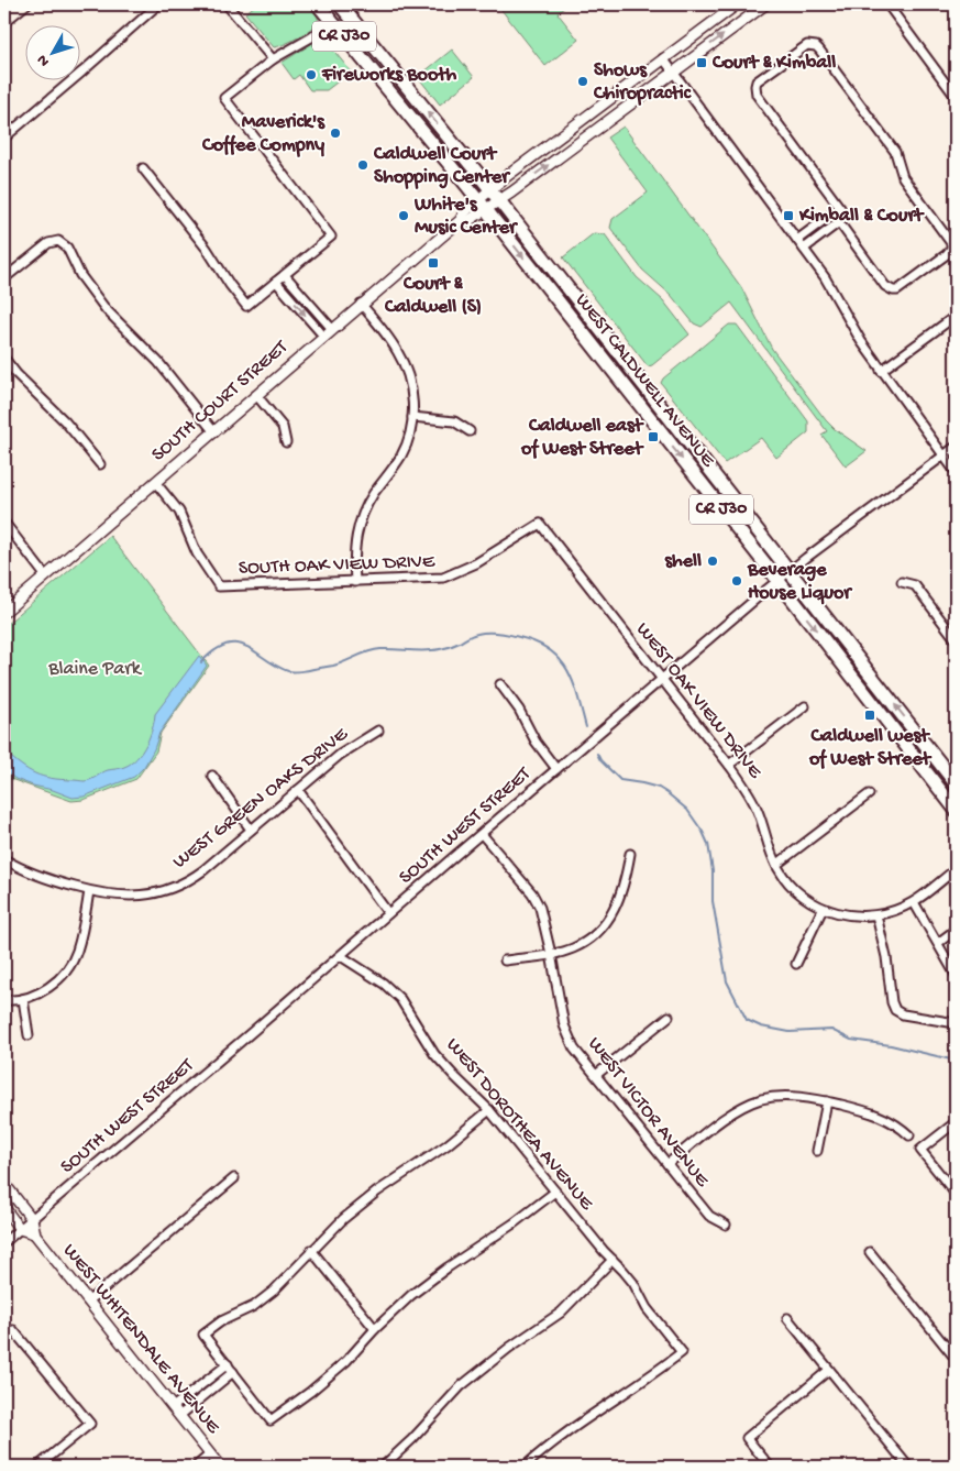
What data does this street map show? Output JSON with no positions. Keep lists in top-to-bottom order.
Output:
{
  "streets": {
    "main road": ["CR J30", "WEST CALDWELL AVENUE"],
    "street": [
      "SOUTH COURT STREET",
      "SOUTH OAK VIEW DRIVE",
      "WEST OAK VIEW DRIVE",
      "WEST GREEN OAKS DRIVE",
      "SOUTH WEST STREET",
      "WEST VICTOR AVENUE",
      "WEST DOROTHEA AVENUE",
      "WEST WHITENDALE AVENUE"
    ]
  },
  "crossings": [
    ["CR J30", "WEST CALDWELL AVENUE"],
    ["CR J30", "SOUTH COURT STREET"],
    ["WEST CALDWELL AVENUE", "SOUTH COURT STREET"],
    ["WEST CALDWELL AVENUE", "SOUTH WEST STREET"],
    ["SOUTH COURT STREET", "SOUTH OAK VIEW DRIVE"],
    ["SOUTH OAK VIEW DRIVE", "WEST OAK VIEW DRIVE"],
    ["WEST OAK VIEW DRIVE", "SOUTH WEST STREET"],
    ["SOUTH WEST STREET", "WEST VICTOR AVENUE"],
    ["SOUTH WEST STREET", "WEST DOROTHEA AVENUE"],
    ["SOUTH WEST STREET", "WEST WHITENDALE AVENUE"]
  ],
  "parks": ["Blaine Park"],
  "places": {
    "transit": [
      "Court & Kimball",
      "Kimball & Court",
      "Court & Caldwell (S)",
      "Caldwell east of West Street",
      "Caldwell west of West Street"
    ],
    "other": [
      "Fireworks Booth",
      "Shows Chiropractic",
      "Maverick's Coffee Compny",
      "Caldwell Court Shopping Center",
      "White's Music Center",
      "shell",
      "Beverage House Liquor"
    ]
  },
  "north": "bottom left"
}
